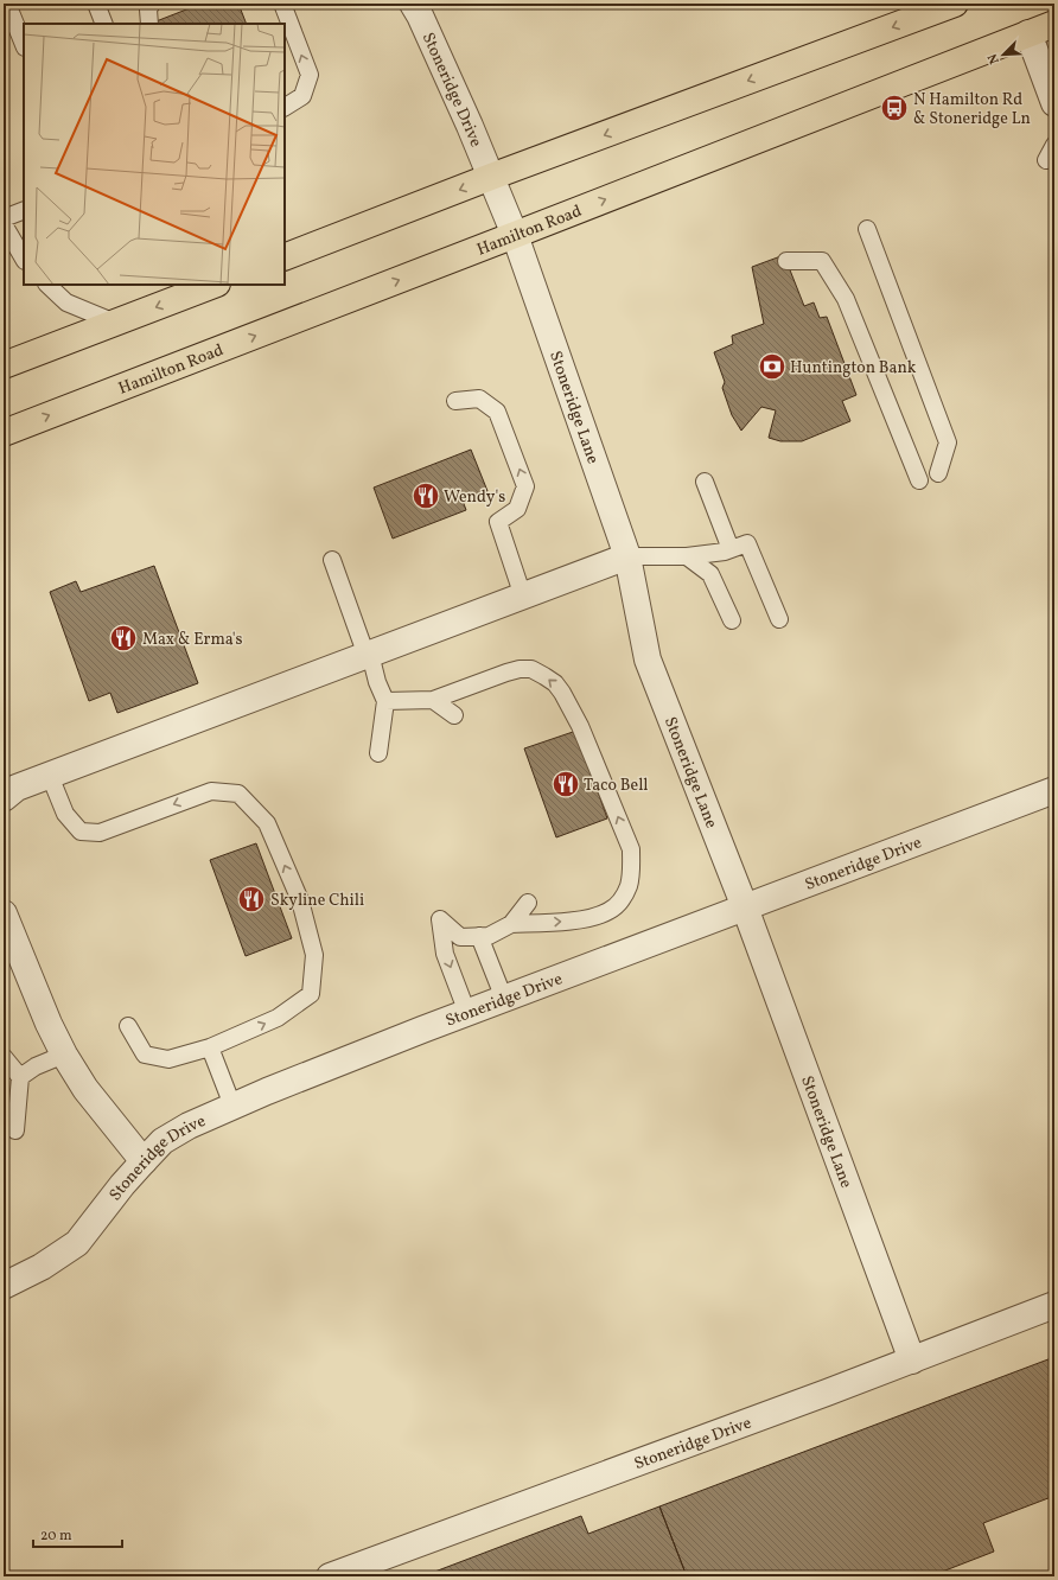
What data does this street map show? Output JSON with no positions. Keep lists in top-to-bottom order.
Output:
{
  "streets": {
    "main road": ["Hamilton Road"],
    "street": ["Stoneridge Drive", "Stoneridge Lane"]
  },
  "crossings": [
    ["Stoneridge Drive", "Stoneridge Lane"],
    ["Hamilton Road", "Stoneridge Lane"]
  ],
  "places": {
    "bus stop": ["N Hamilton Rd & Stoneridge Ln"],
    "bank": ["Huntington Bank"],
    "restaurant": [
      "Wendy's",
      "Max & Erma's",
      "Taco Bell",
      "Skyline Chili"
    ]
  },
  "scale_bar": "20 m",
  "north": "bottom left"
}
